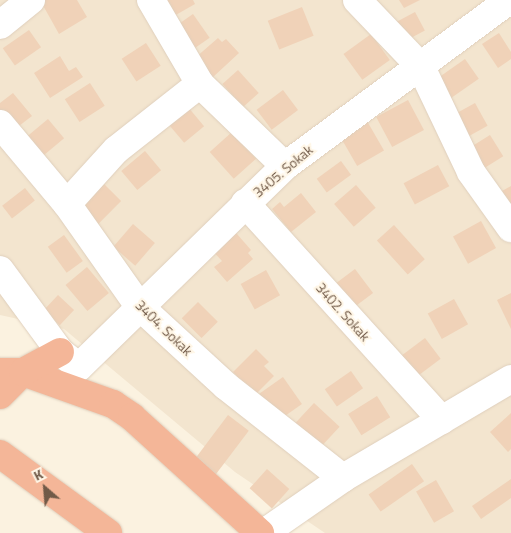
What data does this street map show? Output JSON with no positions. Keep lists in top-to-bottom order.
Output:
{
  "streets": {
    "street": ["3405. Sokak", "3402. Sokak", "3404. Sokak"]
  },
  "crossings": [
    ["3405. Sokak", "3402. Sokak"],
    ["3405. Sokak", "3404. Sokak"]
  ],
  "north": "top left"
}
